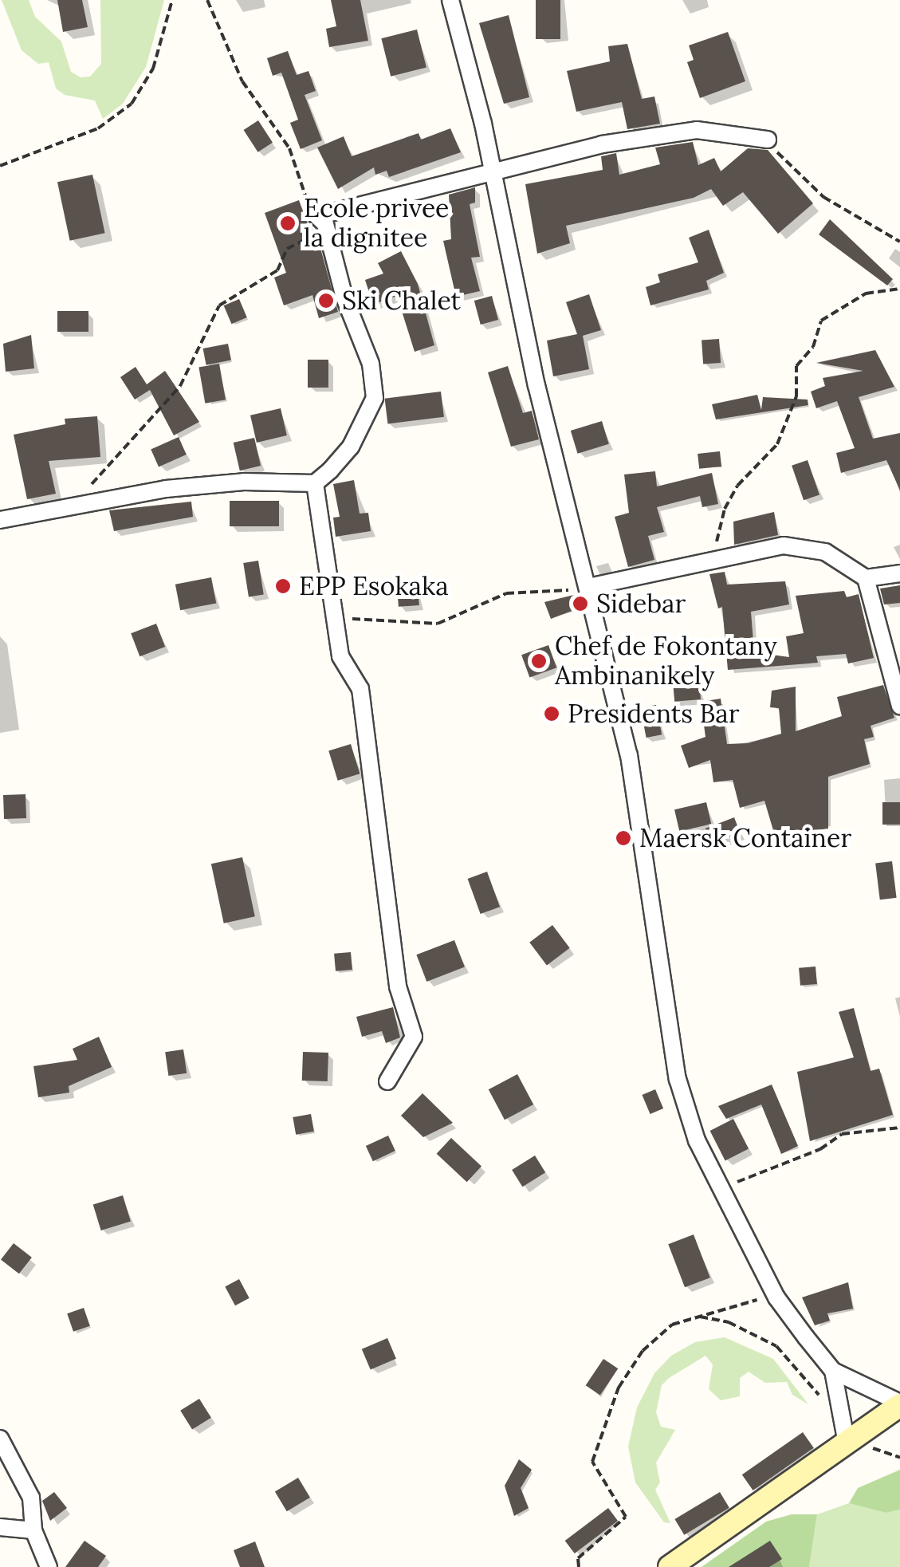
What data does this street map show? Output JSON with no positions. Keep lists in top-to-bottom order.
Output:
{
  "places": [
    "Ecole privee la dignitee",
    "Ski Chalet",
    "EPP Esokaka",
    "Sidebar",
    "Chef de Fokontany Ambinanikely",
    "Presidents Bar",
    "Maersk Container"
  ]
}
